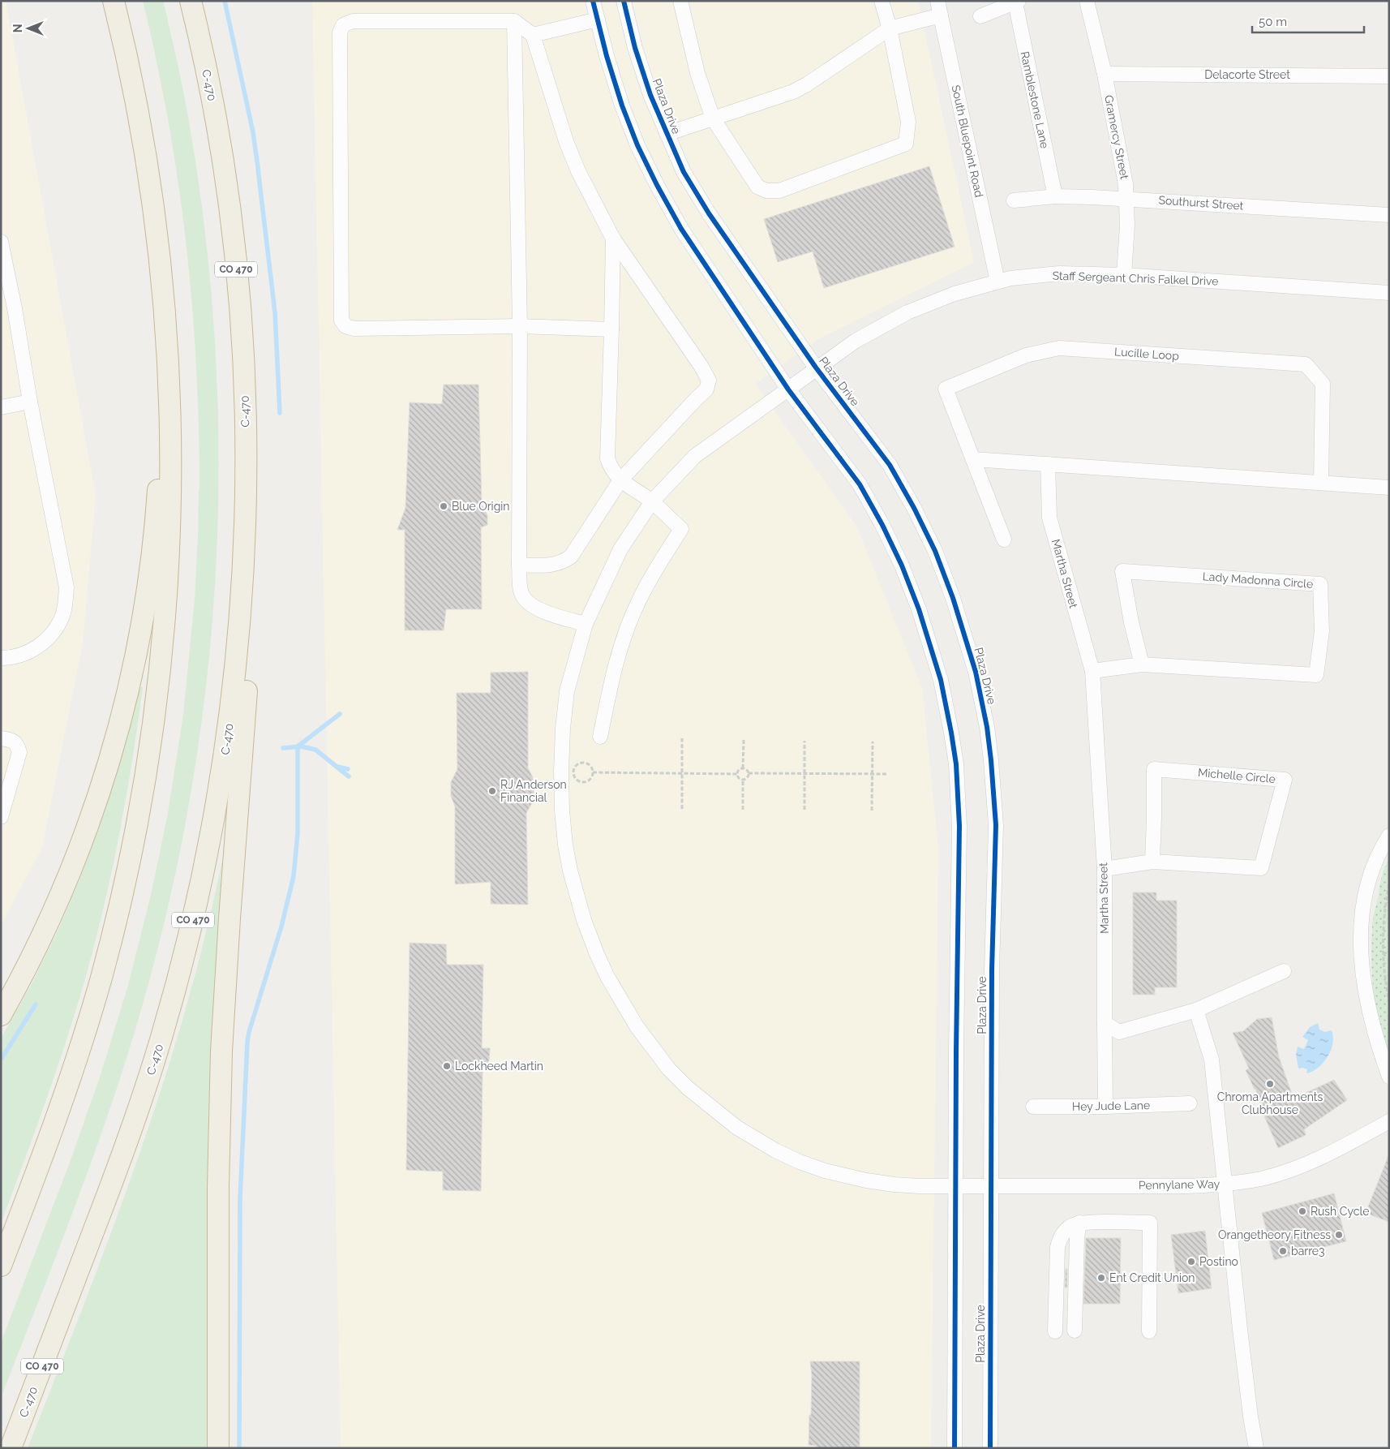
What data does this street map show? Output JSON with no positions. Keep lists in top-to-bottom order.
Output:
{
  "streets": {
    "highway": ["C-470", "CO 470"],
    "street": [
      "Delacorte Street",
      "Ramblestone Lane",
      "Plaza Drive",
      "Gramercy Street",
      "South Bluepoint Road",
      "Southurst Street",
      "Staff Sergeant Chris Falkel Drive",
      "Lucille Loop",
      "Martha Street",
      "Lady Madonna Circle",
      "Michelle Circle",
      "Hey Jude Lane",
      "Pennylane Way"
    ]
  },
  "crossings": [
    ["Delacorte Street", "Gramercy Street"],
    ["Ramblestone Lane", "Southurst Street"],
    ["Plaza Drive", "Staff Sergeant Chris Falkel Drive"],
    ["Plaza Drive", "Pennylane Way"],
    ["Gramercy Street", "Southurst Street"],
    ["Gramercy Street", "Staff Sergeant Chris Falkel Drive"],
    ["South Bluepoint Road", "Staff Sergeant Chris Falkel Drive"],
    ["Staff Sergeant Chris Falkel Drive", "Pennylane Way"],
    ["Martha Street", "Lady Madonna Circle"],
    ["Martha Street", "Michelle Circle"],
    ["Martha Street", "Hey Jude Lane"]
  ],
  "places": [
    "Blue Origin",
    "RJ Anderson Financial",
    "Lockheed Martin",
    "Chroma Apartments Clubhouse",
    "Rush Cycle",
    "Orangetheory Fitness",
    "barre3",
    "Postino",
    "Ent Credit Union"
  ],
  "scale_bar": "50 m",
  "north": "left"
}
